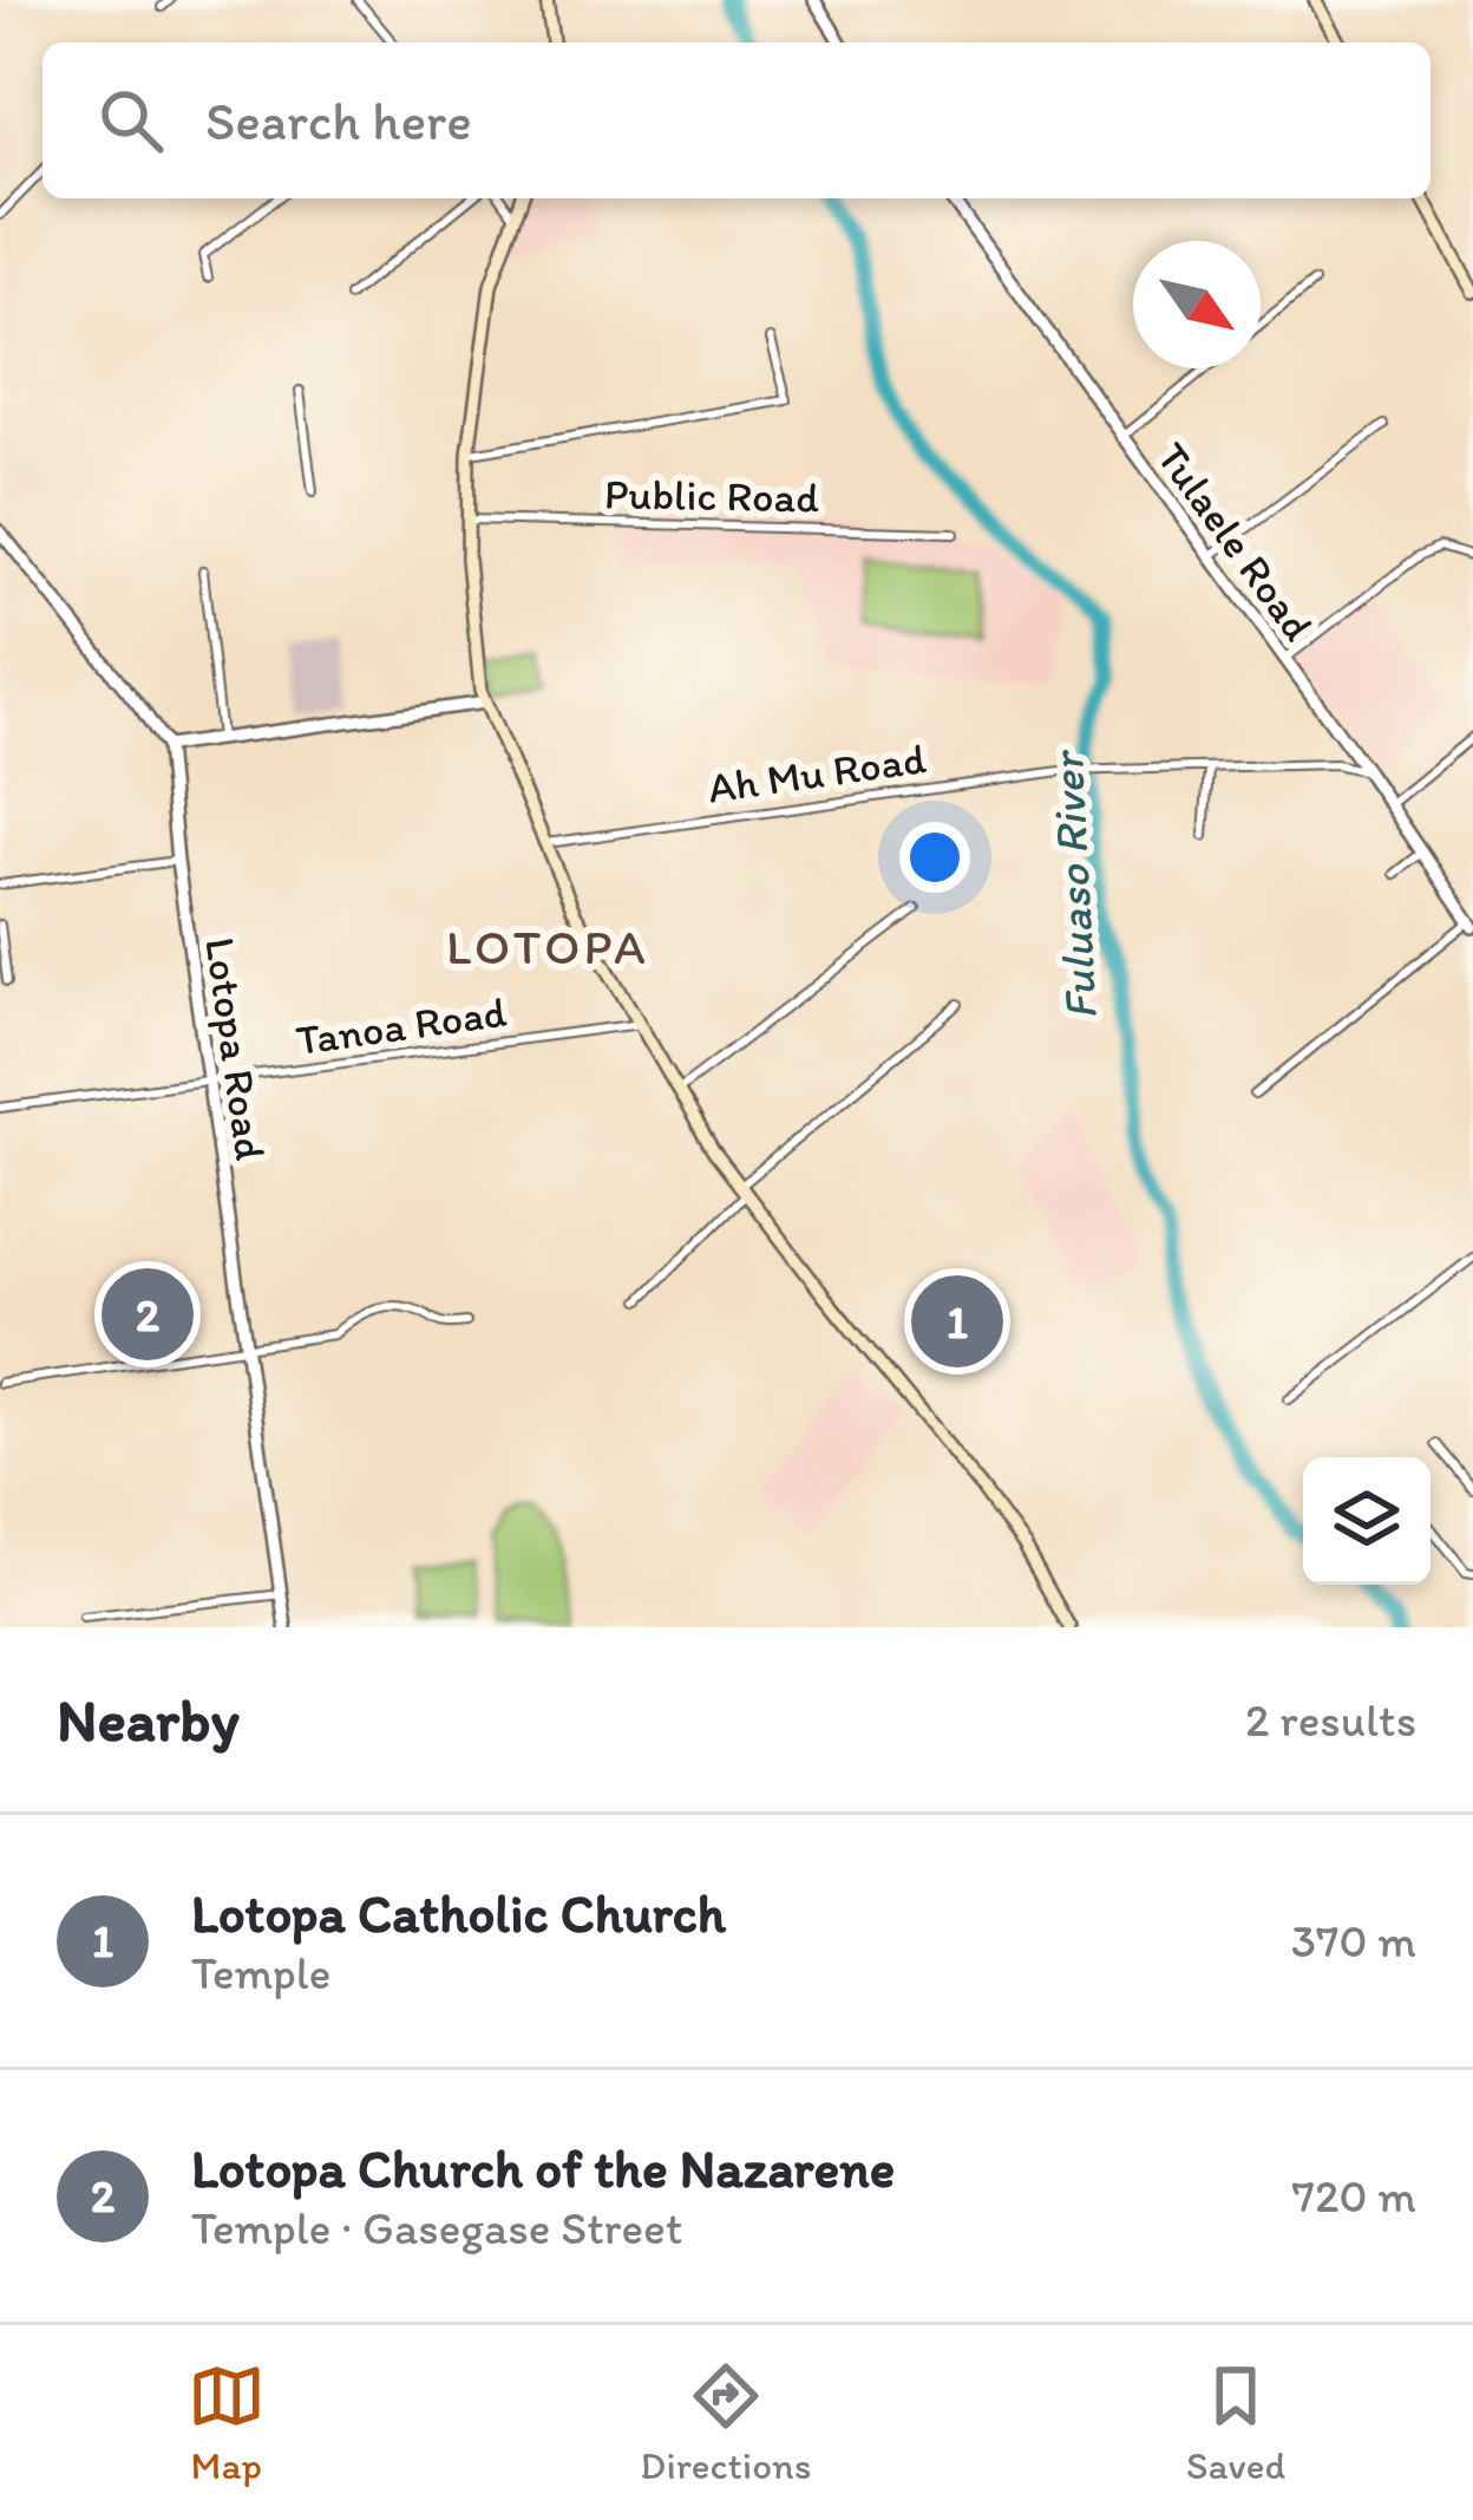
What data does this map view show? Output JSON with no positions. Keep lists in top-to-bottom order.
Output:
{
  "streets": {
    "street": [
      "Public Road",
      "Tulaele Road",
      "Ah Mu Road",
      "Tanoa Road",
      "Lotopa Road"
    ]
  },
  "crossings": [
    ["Tanoa Road", "Lotopa Road"]
  ],
  "districts": ["LOTOPA"],
  "water": ["Fuluaso River"],
  "north": "bottom right",
  "page": {
    "search": "Search here",
    "pins": ["2", "1"],
    "heading": ["Nearby", "2 results"],
    "list": [
      {
        "mark": "1",
        "name": "Lotopa Catholic Church",
        "note": "Temple",
        "value": "370 m"
      },
      {
        "mark": "2",
        "name": "Lotopa Church of the Nazarene",
        "note": "Temple · Gasegase Street",
        "value": "720 m"
      }
    ],
    "nav": ["Map", "Directions", "Saved"]
  }
}
